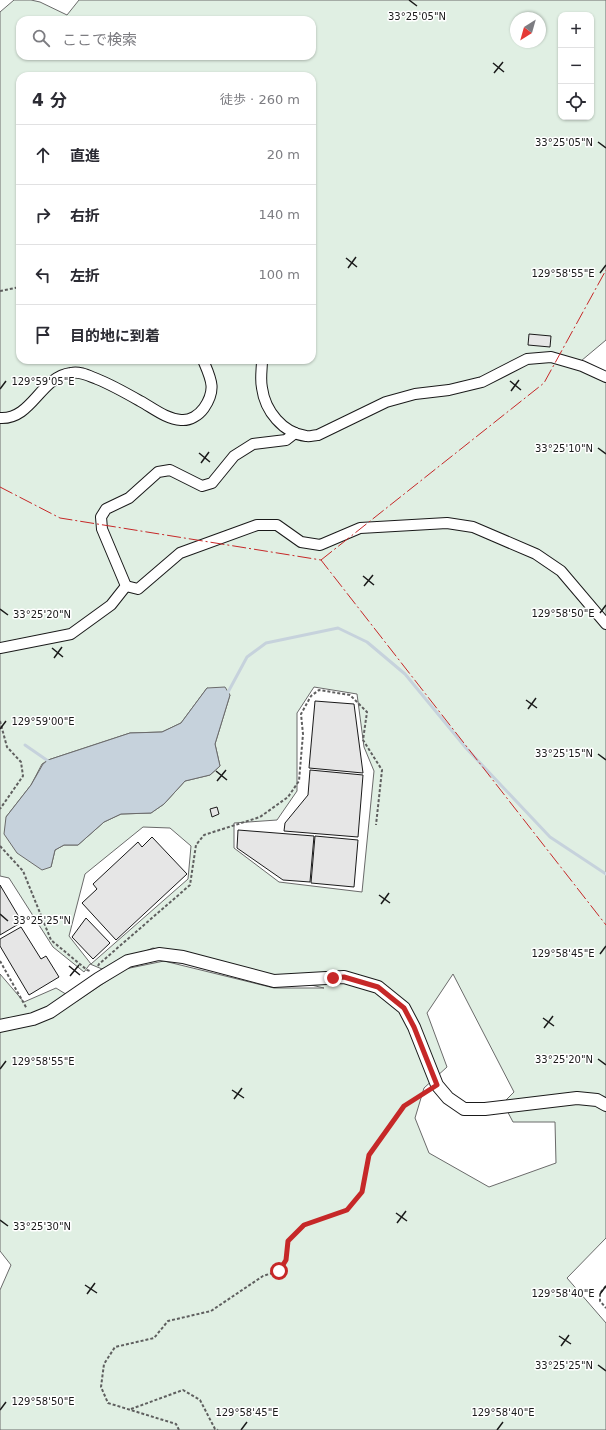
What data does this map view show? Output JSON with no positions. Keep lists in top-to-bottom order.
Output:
{
  "north": "bottom left",
  "page": {
    "map_buttons": ["+", "−"],
    "search": "ここで検索",
    "heading": ["4 分", "徒歩 · 260 m"],
    "list": [
      ["直進", "20 m"],
      ["右折", "140 m"],
      ["左折", "100 m"],
      "目的地に到着"
    ]
  },
  "coordinates": [
    "33°25'05\"N",
    "129°58'55\"E",
    "129°59'05\"E",
    "33°25'10\"N",
    "129°58'50\"E",
    "33°25'20\"N",
    "129°59'00\"E",
    "33°25'15\"N",
    "33°25'25\"N",
    "129°58'45\"E",
    "33°25'30\"N",
    "129°58'40\"E"
  ]
}
